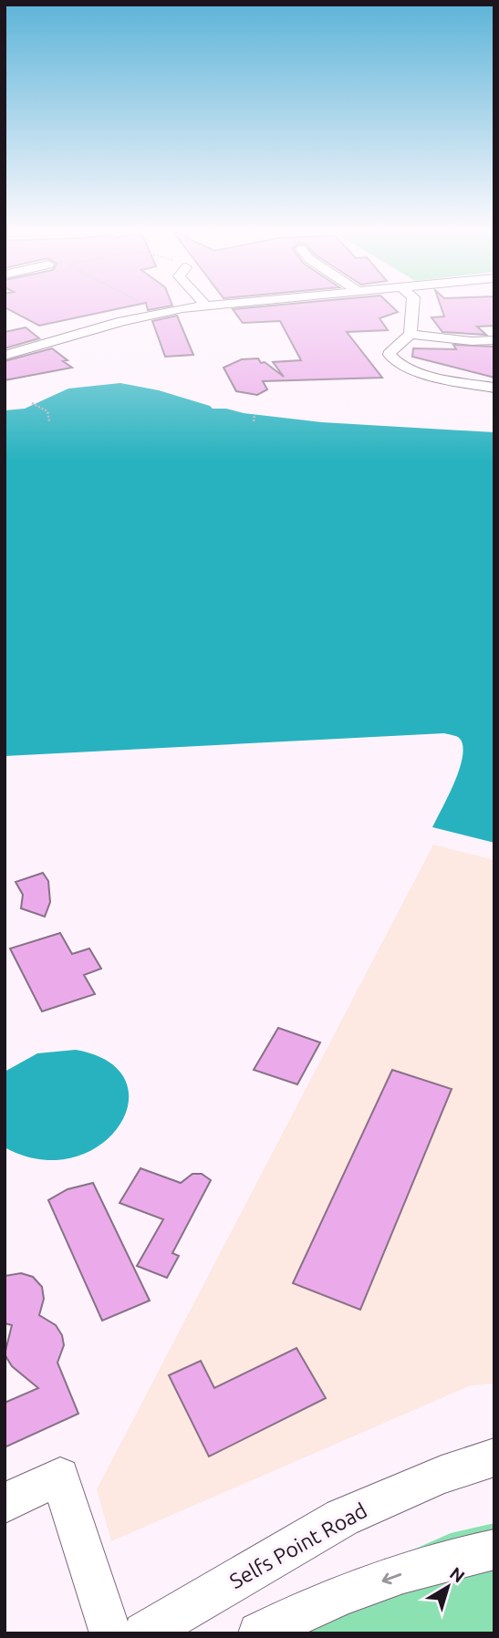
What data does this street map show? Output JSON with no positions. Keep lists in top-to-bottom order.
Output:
{
  "streets": {
    "street": ["Selfs Point Road"]
  },
  "north": "top right"
}
